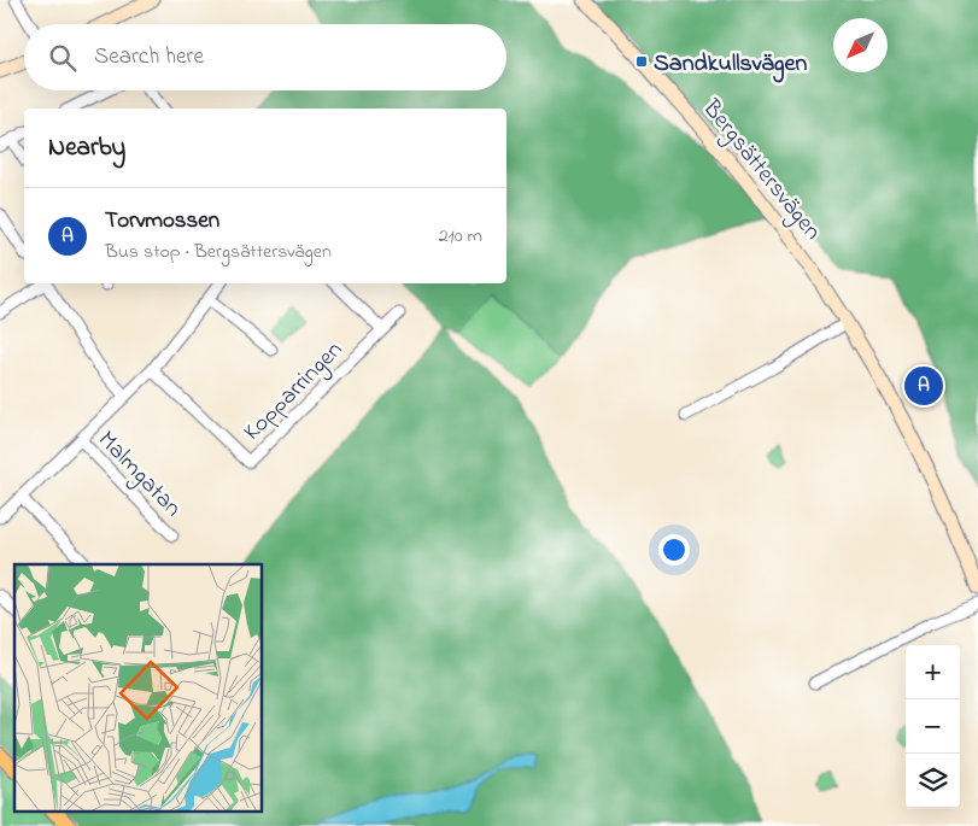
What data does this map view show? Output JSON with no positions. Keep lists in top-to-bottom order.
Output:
{
  "streets": {
    "street": ["Bergsättersvägen", "Kopparringen", "Malmgatan"]
  },
  "places": {
    "transit": ["Sandkullsvägen"]
  },
  "north": "bottom left",
  "page": {
    "search": "Search here",
    "heading": "Nearby",
    "list": [
      {
        "mark": "A",
        "name": "Torvmossen",
        "note": "Bus stop · Bergsättersvägen",
        "value": "210 m"
      }
    ],
    "pins": "A",
    "map_buttons": ["+", "−"]
  }
}
